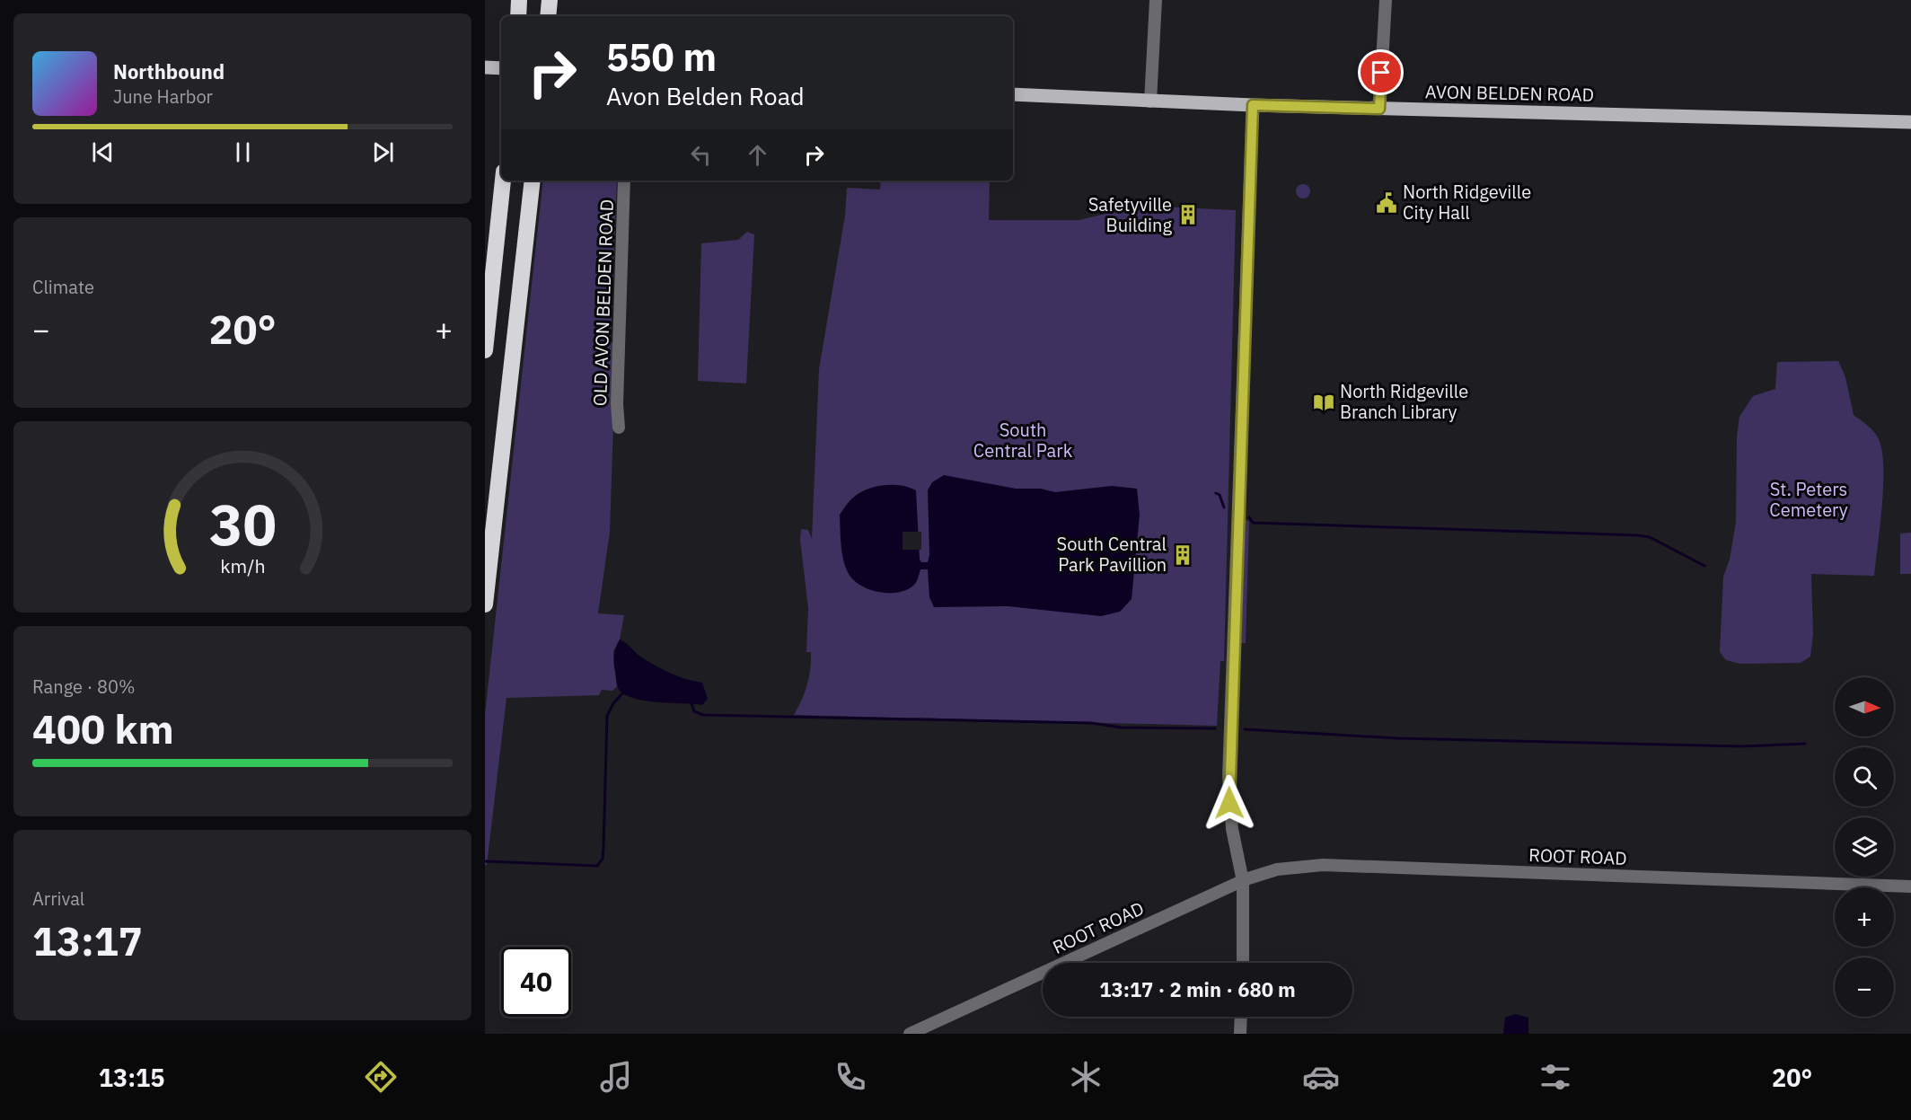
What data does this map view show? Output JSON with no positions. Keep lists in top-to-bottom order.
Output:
{
  "streets": {
    "main road": ["AVON BELDEN ROAD"],
    "street": ["OLD AVON BELDEN ROAD", "ROOT ROAD"]
  },
  "parks": ["South Central Park", "St. Peters Cemetery"],
  "places": {
    "public building": ["North Ridgeville City Hall"],
    "building": ["Safetyville Building", "South Central Park Pavillion"],
    "library": ["North Ridgeville Branch Library"]
  },
  "north": "right",
  "page": {
    "turn": ["550 m", "Avon Belden Road"],
    "song": ["Northbound", "June Harbor"],
    "tile": [
      "Climate",
      ["Range · 80%", "400 km"],
      ["Arrival", "13:17"]
    ],
    "heat": ["−", "20°", "+"],
    "map_buttons": ["+", "−"],
    "limit": "40",
    "trip": "13:17 · 2 min · 680 m",
    "tabs": ["13:15", "20°"],
    "gauge": ["30", "km/h"]
  }
}
